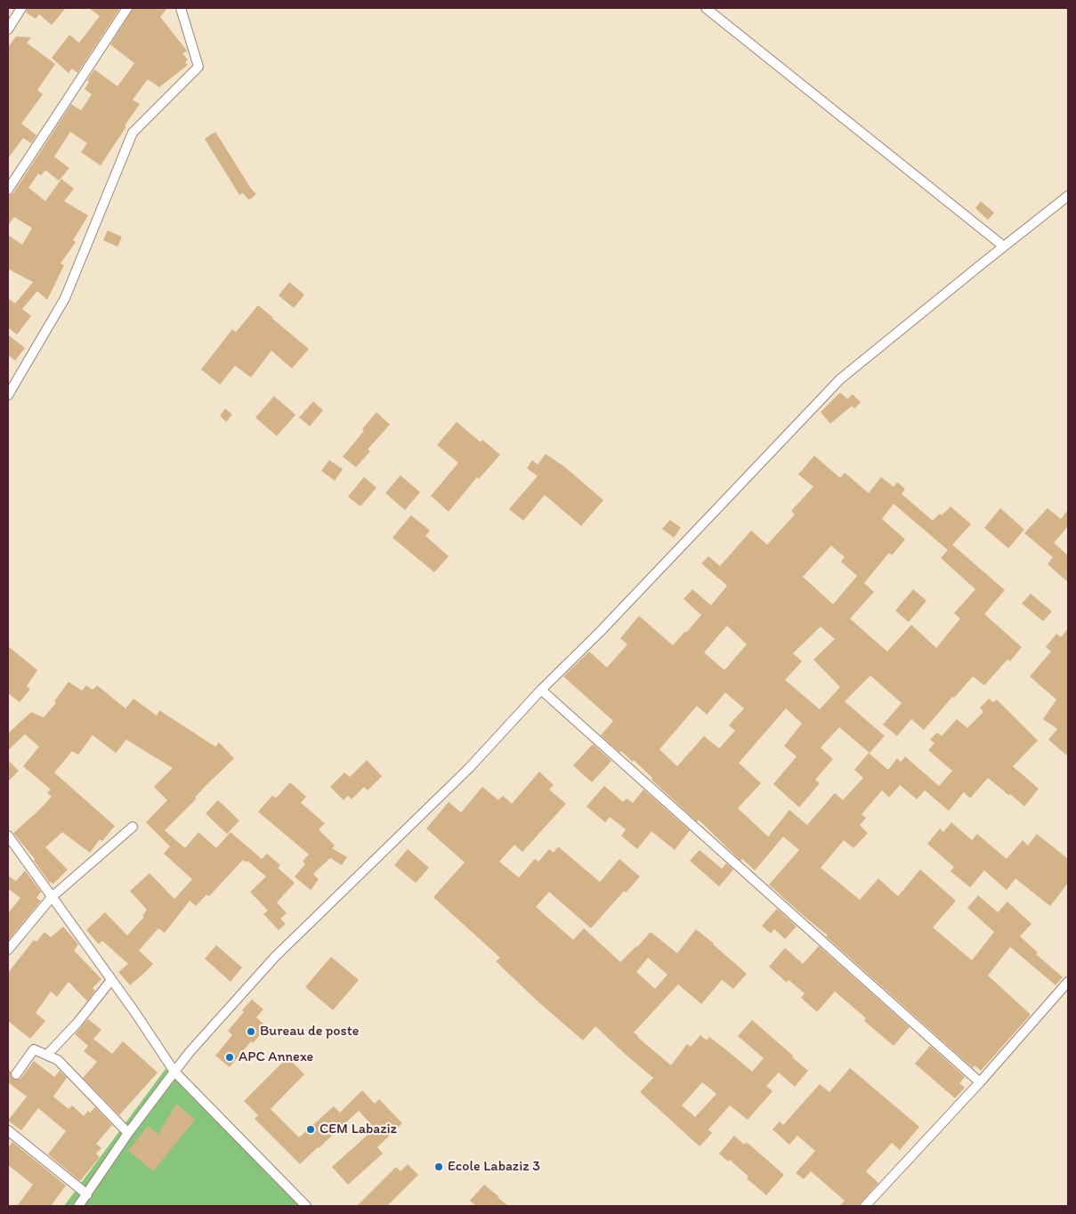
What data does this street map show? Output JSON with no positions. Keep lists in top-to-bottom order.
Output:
{
  "places": [
    "Bureau de poste",
    "APC Annexe",
    "CEM Labaziz",
    "Ecole Labaziz 3"
  ]
}
